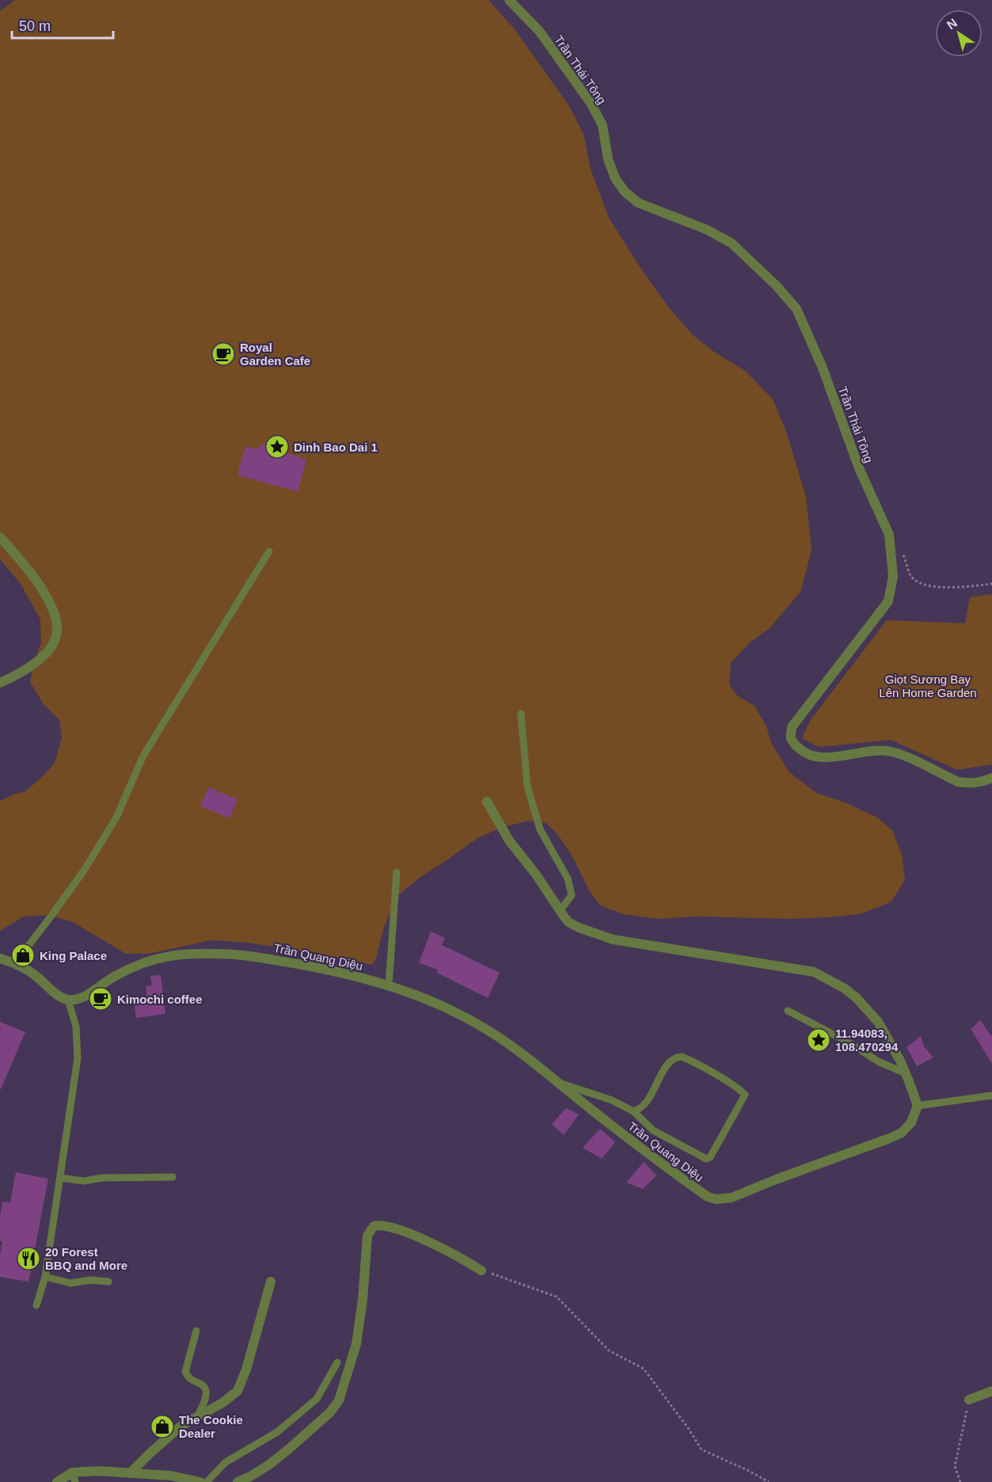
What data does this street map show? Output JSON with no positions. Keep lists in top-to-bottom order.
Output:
{
  "streets": {
    "street": ["Trần Thái Tông", "Trần Quang Diệu"]
  },
  "parks": ["Giọt Sương Bay Lên Home Garden"],
  "places": {
    "cafe": ["Royal Garden Cafe", "Kimochi coffee"],
    "place": ["Dinh Bao Dai 1", "11.94083, 108.470294"],
    "shop": ["King Palace", "The Cookie Dealer"],
    "restaurant": ["20 Forest BBQ and More"]
  },
  "scale_bar": "50 m",
  "north": "top left"
}
